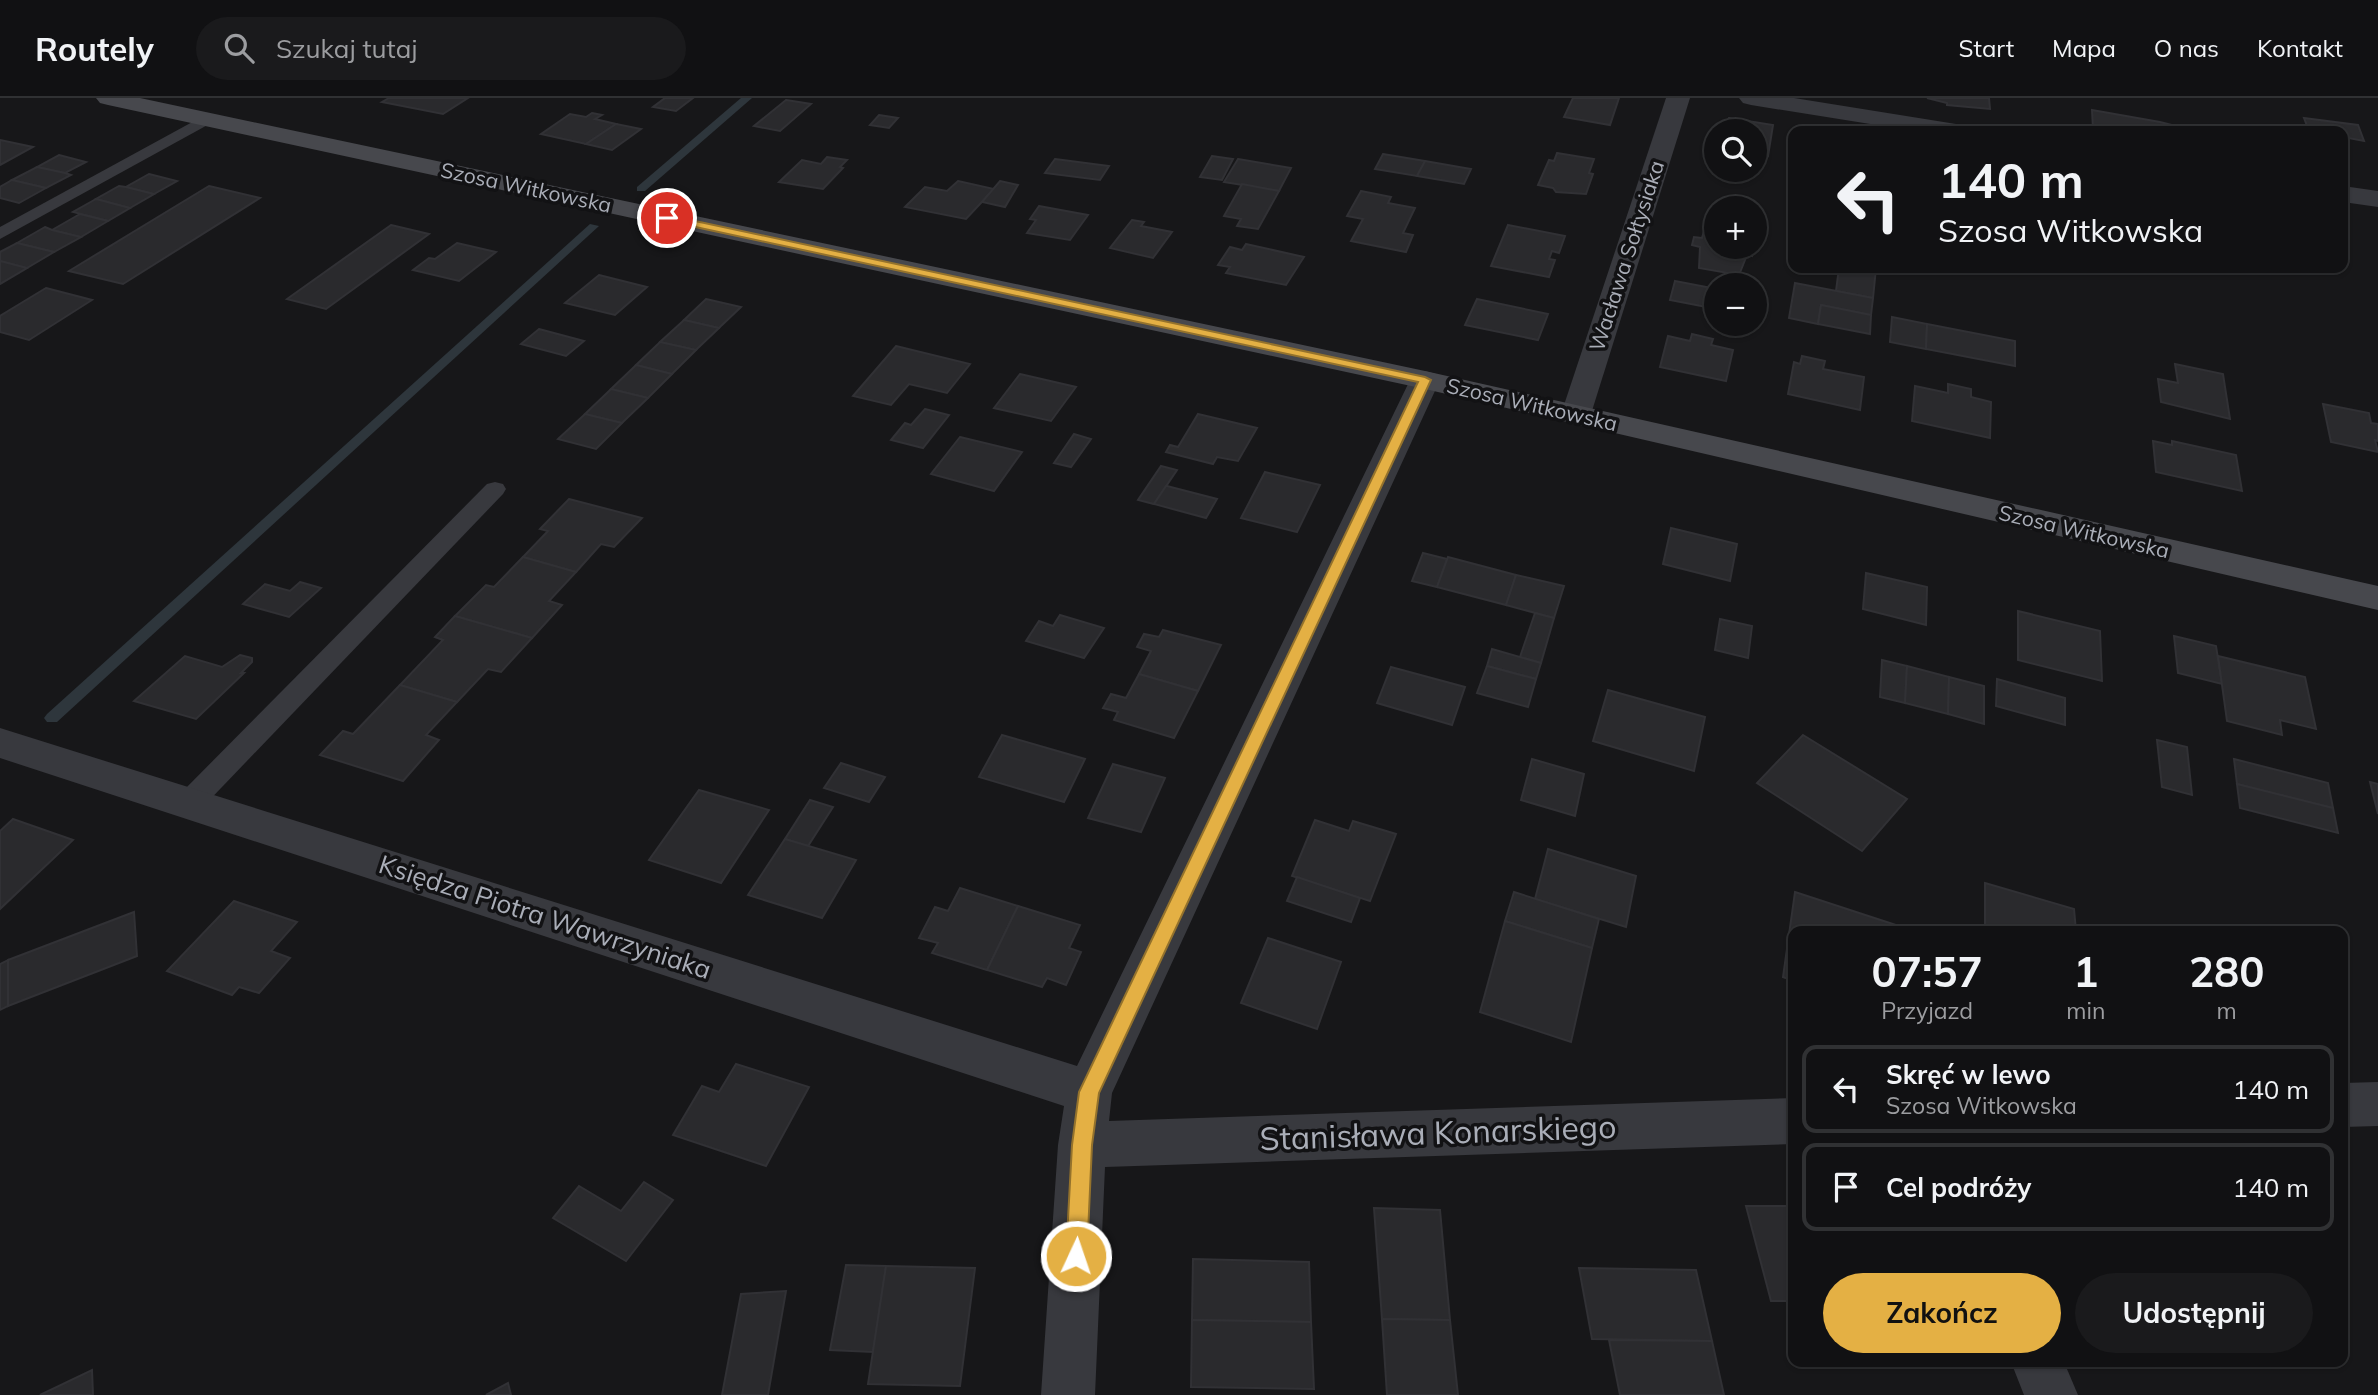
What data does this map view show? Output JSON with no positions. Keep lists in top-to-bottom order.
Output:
{
  "streets": {
    "street": [
      "Szosa Witkowska",
      "Wacława Sołtysiaka",
      "Księdza Piotra Wawrzyniaka",
      "Stanisława Konarskiego"
    ]
  },
  "crossings": [
    ["Szosa Witkowska", "Wacława Sołtysiaka"]
  ],
  "page": {
    "header": "Routely",
    "search": "Szukaj tutaj",
    "nav": [
      "Start",
      "Mapa",
      "O nas",
      "Kontakt"
    ],
    "map_buttons": ["+", "−"],
    "turn": ["140 m", "Szosa Witkowska"],
    "eta": [
      "07:57",
      "Przyjazd",
      "1",
      "min",
      "280",
      "m"
    ],
    "list": [
      {
        "name": "Skręć w lewo",
        "note": "Szosa Witkowska",
        "value": "140 m"
      },
      {
        "name": "Cel podróży",
        "value": "140 m"
      }
    ],
    "buttons": ["Zakończ", "Udostępnij"]
  }
}
